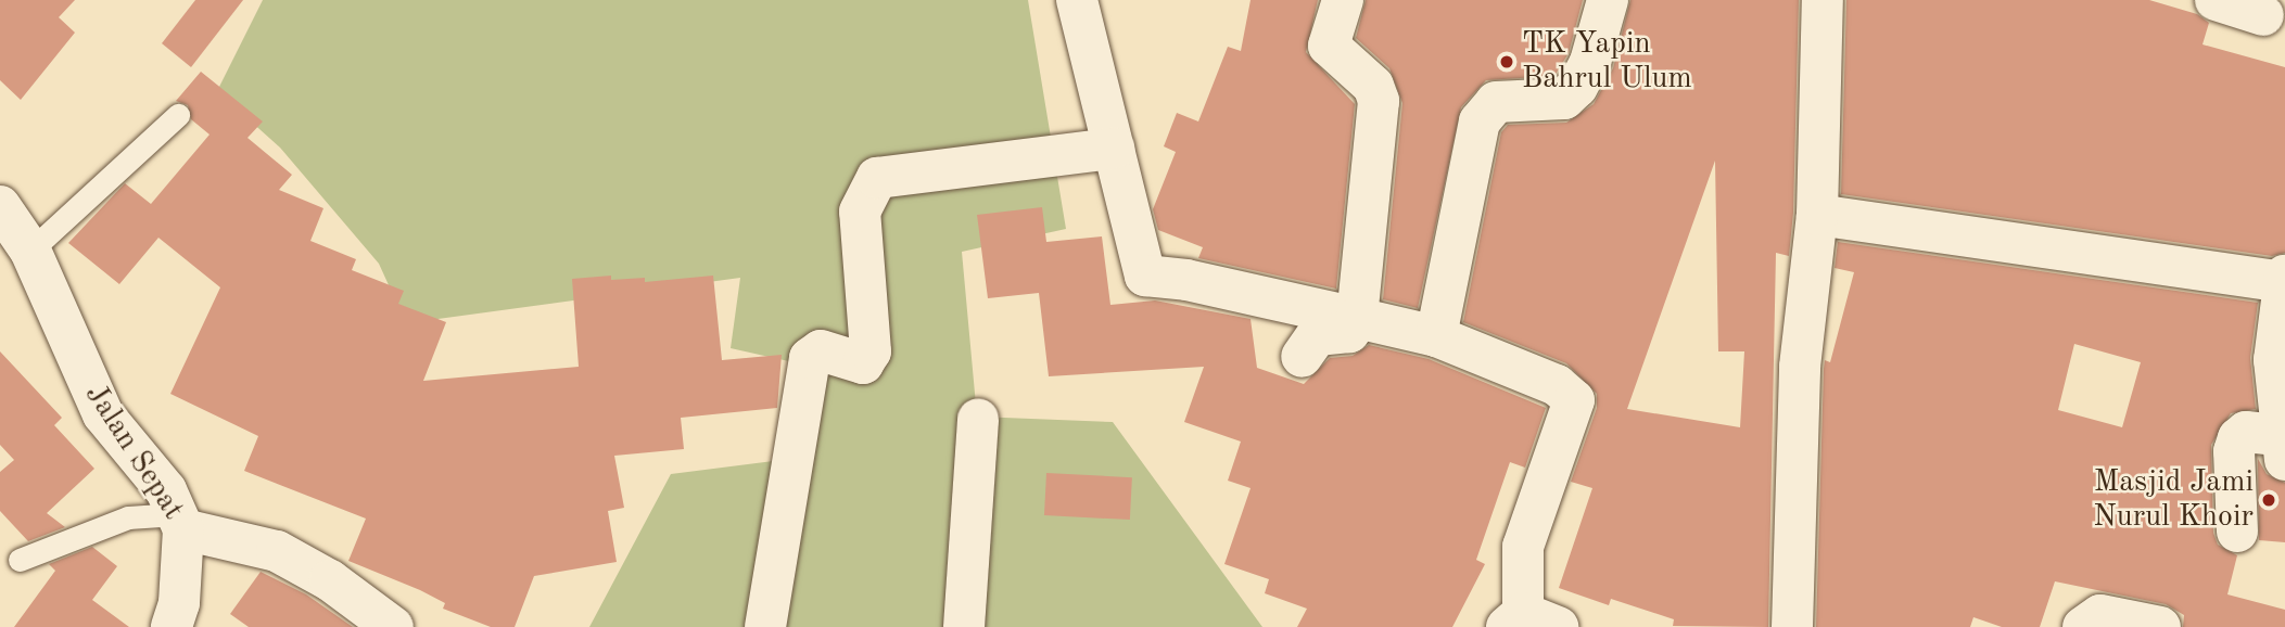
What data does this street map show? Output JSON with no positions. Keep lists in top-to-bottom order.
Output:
{
  "streets": {
    "street": ["Jalan Sepat"]
  },
  "places": ["TK Yapin Bahrul Ulum", "Masjid Jami Nurul Khoir"]
}
